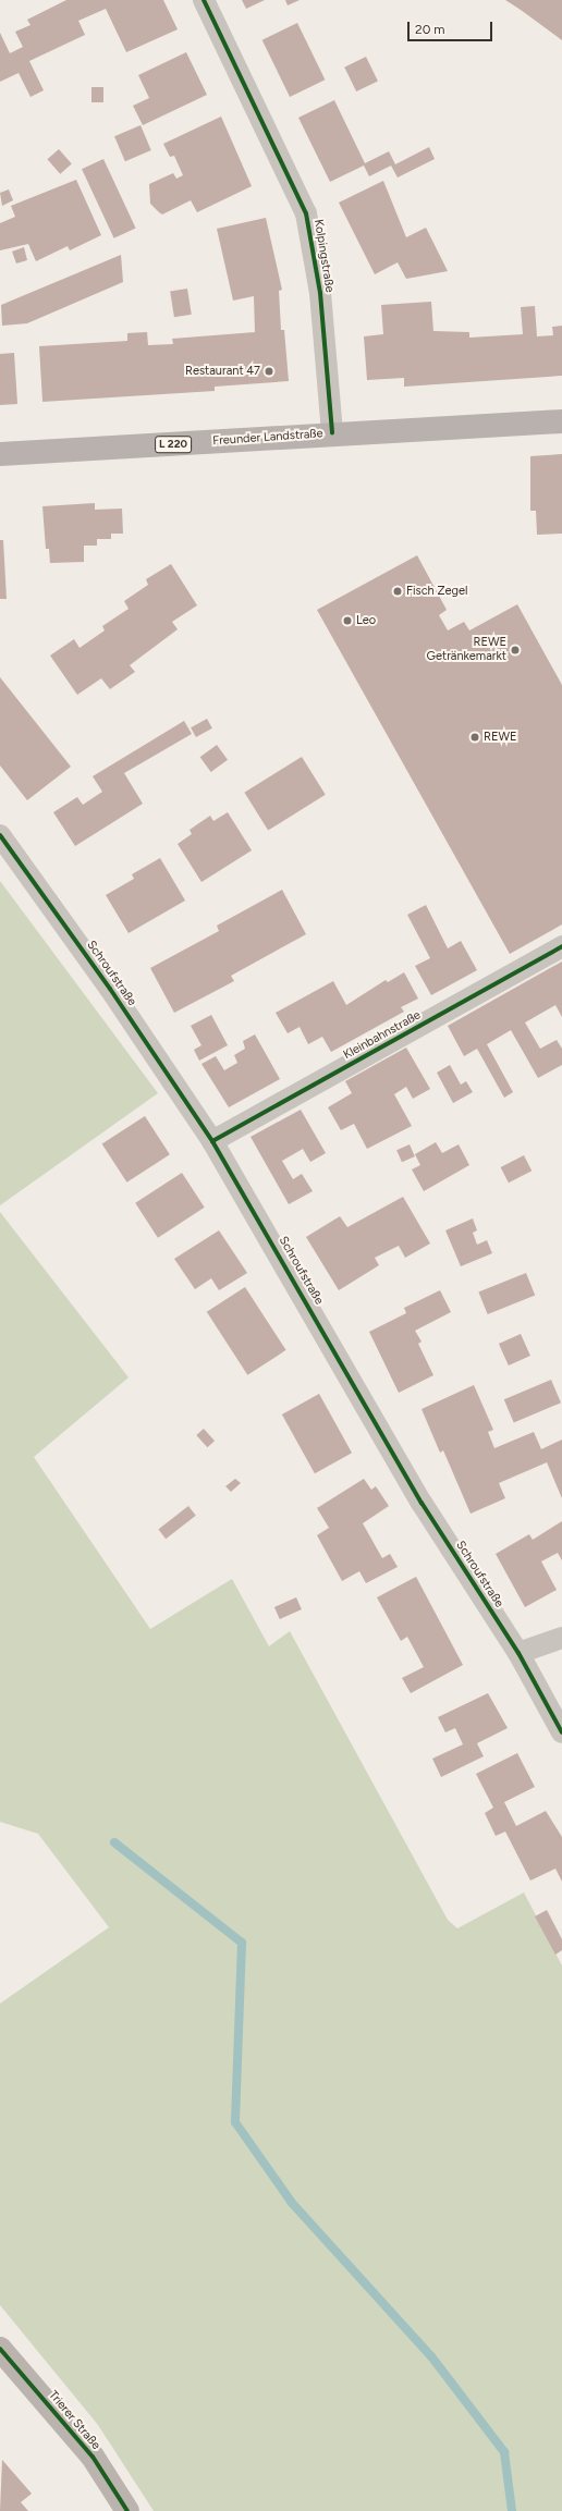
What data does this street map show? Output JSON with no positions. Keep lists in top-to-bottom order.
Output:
{
  "streets": {
    "main road": ["Freunder Landstraße", "L 220", "Trierer Straße"],
    "street": ["Kolpingstraße", "Schroufstraße", "Kleinbahnstraße"]
  },
  "crossings": [
    ["Kolpingstraße", "Freunder Landstraße"],
    ["Schroufstraße", "Kleinbahnstraße"]
  ],
  "places": [
    "Restaurant 47",
    "Fisch Zegel",
    "Leo",
    "REWE Getränkemarkt",
    "REWE"
  ],
  "scale_bar": "20 m"
}
